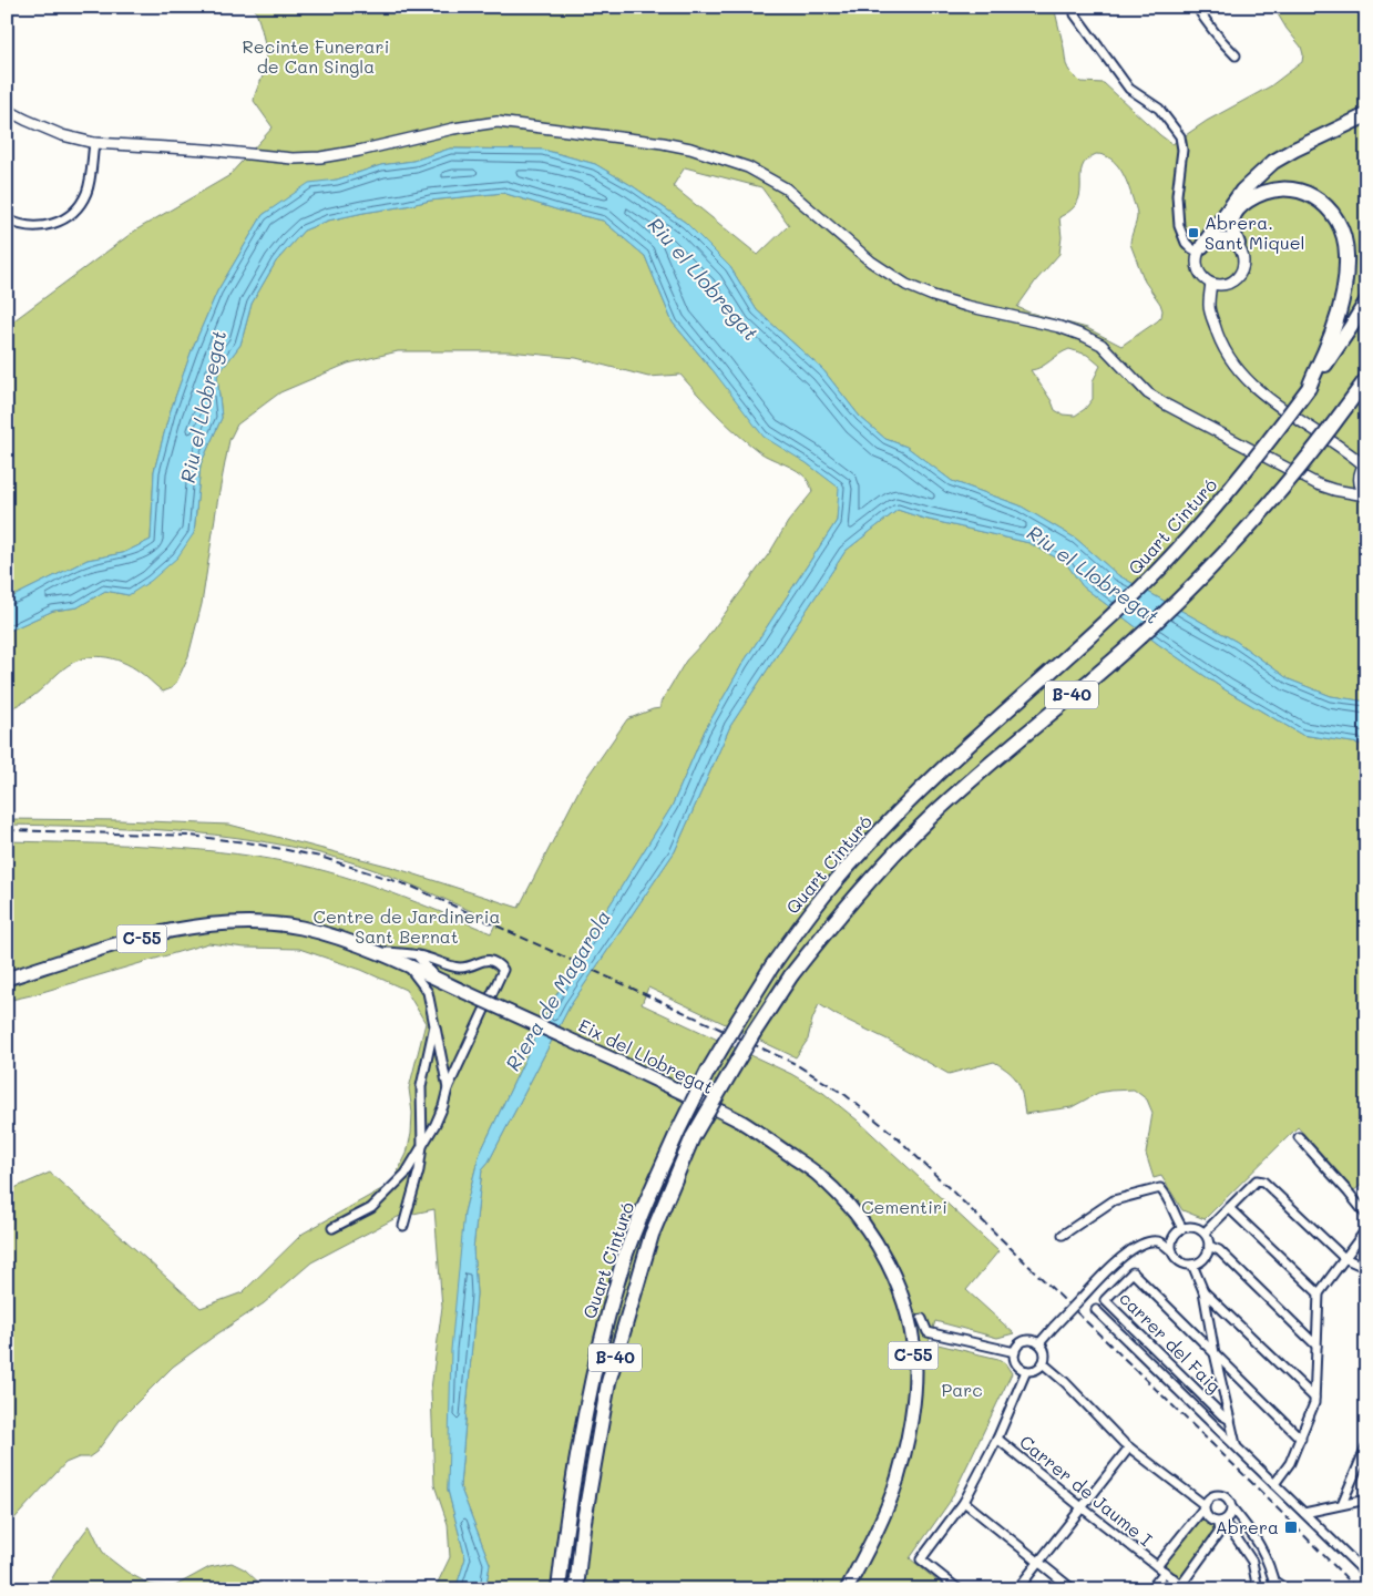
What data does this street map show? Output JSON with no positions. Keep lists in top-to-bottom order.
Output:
{
  "streets": {
    "highway": [
      "Quart Cinturó",
      "B-40",
      "C-55",
      "Eix del Llobregat"
    ],
    "street": ["carrer del Faig", "Carrer de Jaume I"]
  },
  "water": ["Riu el Llobregat", "Riera de Magarola"],
  "parks": [
    "Recinte Funerari de Can Singla",
    "Centre de Jardineria Sant Bernat",
    "Cementiri",
    "Parc"
  ],
  "places": {
    "transit": ["Abrera. Sant Miquel", "Abrera"]
  }
}
